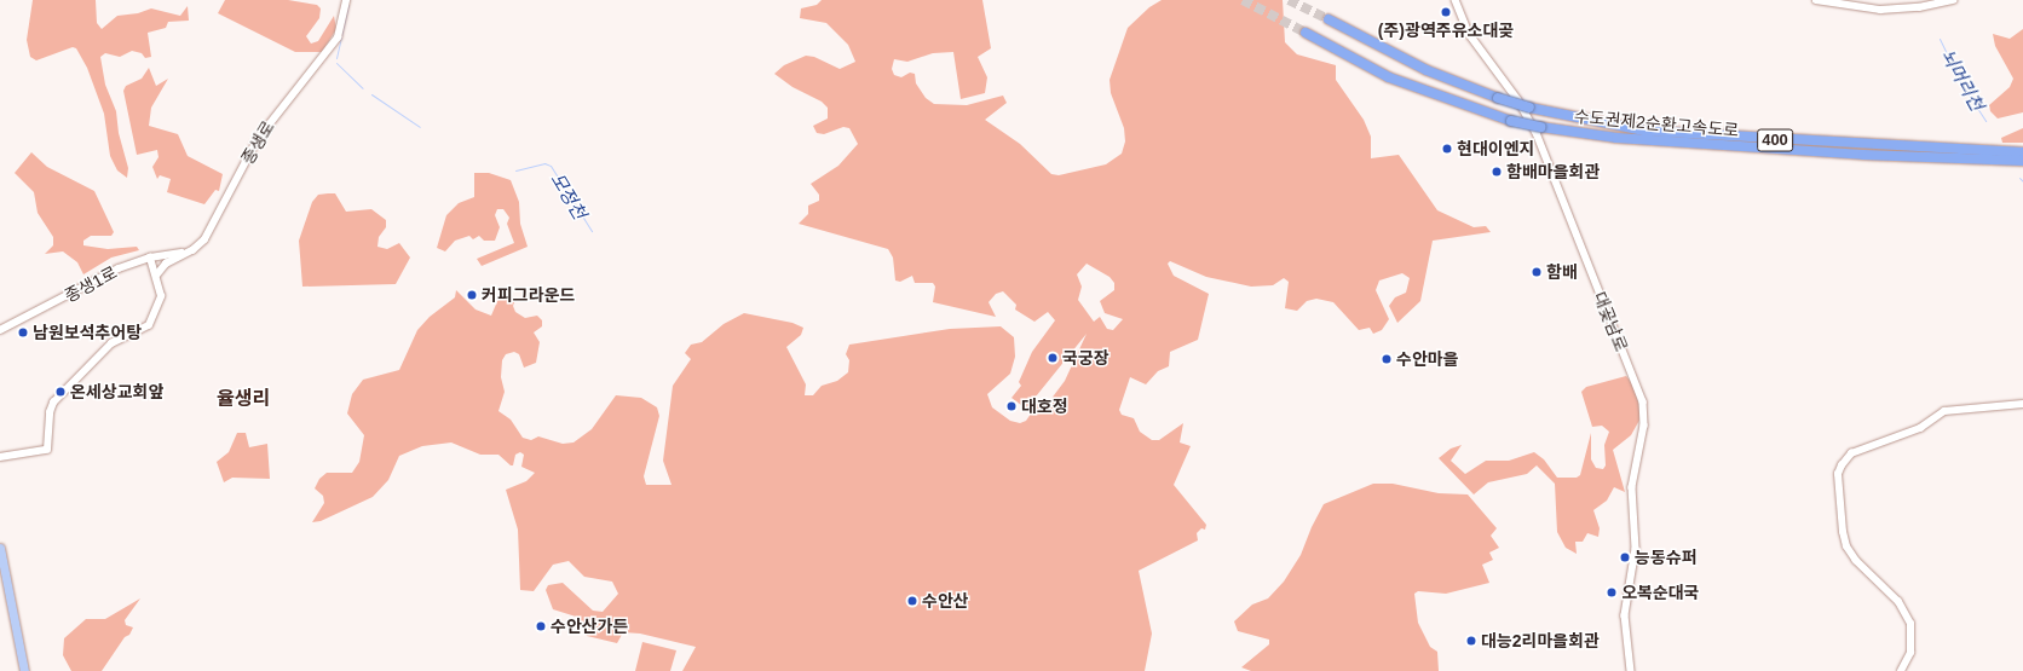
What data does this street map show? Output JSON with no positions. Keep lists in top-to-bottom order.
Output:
{
  "streets": {
    "highway": ["수도권제2순환고속도로", "400"],
    "street": ["종생로", "종생1로", "대곶남로"]
  },
  "crossings": [
    ["종생로", "종생1로"]
  ],
  "districts": ["율생리"],
  "water": ["뇌머리천", "모정천"],
  "places": [
    "(주)광역주유소대곶",
    "현대이엔지",
    "함배마을회관",
    "함배",
    "커피그라운드",
    "남원보석추어탕",
    "국궁장",
    "수안마을",
    "온세상교회앞",
    "대호정",
    "능동슈퍼",
    "오복순대국",
    "수안산",
    "수안산가든",
    "대능2리마을회관"
  ]
}
